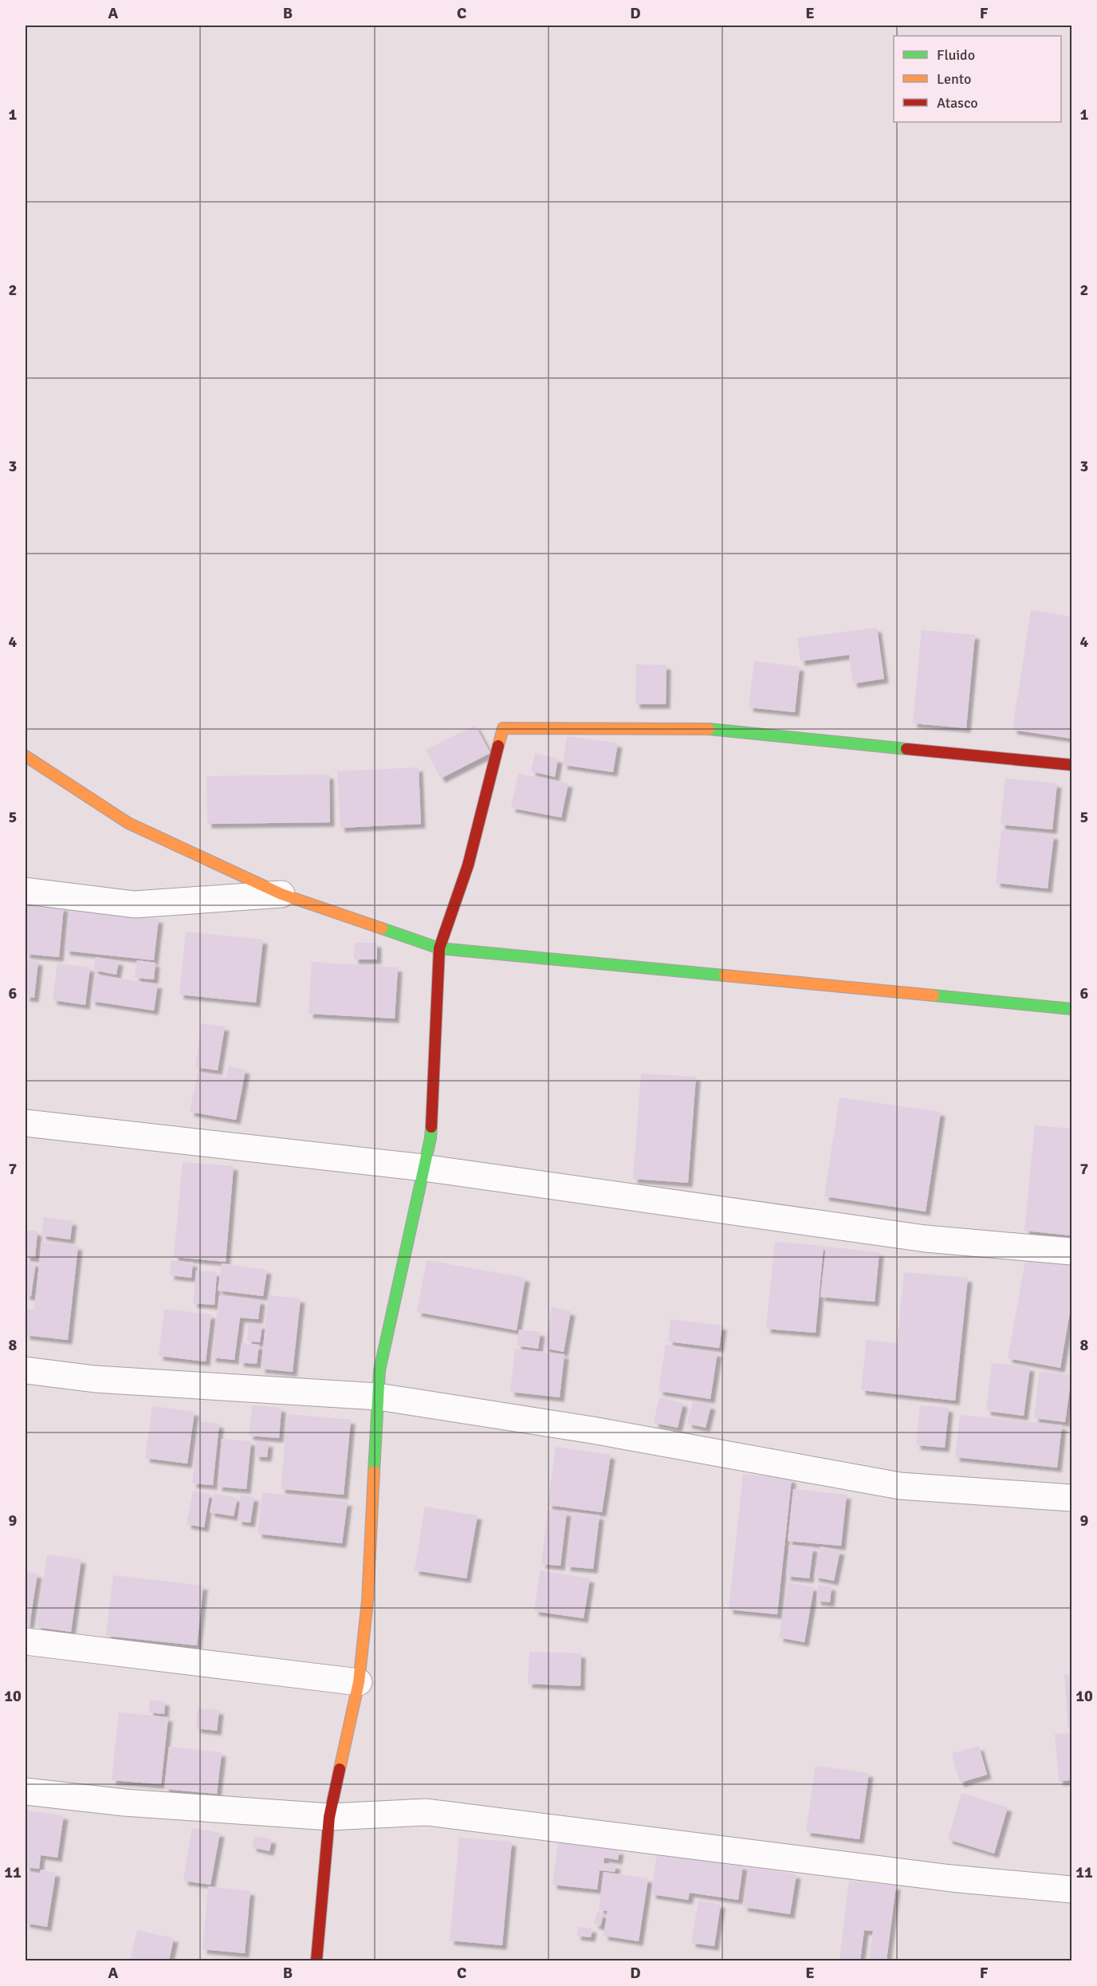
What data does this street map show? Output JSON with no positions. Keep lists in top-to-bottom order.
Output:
{
  "legend": ["Fluido", "Lento", "Atasco"],
  "grid": {
    "columns": [
      "A",
      "B",
      "C",
      "D",
      "E",
      "F"
    ],
    "rows": [
      "1",
      "2",
      "3",
      "4",
      "5",
      "6",
      "7",
      "8",
      "9",
      "10",
      "11"
    ]
  }
}
